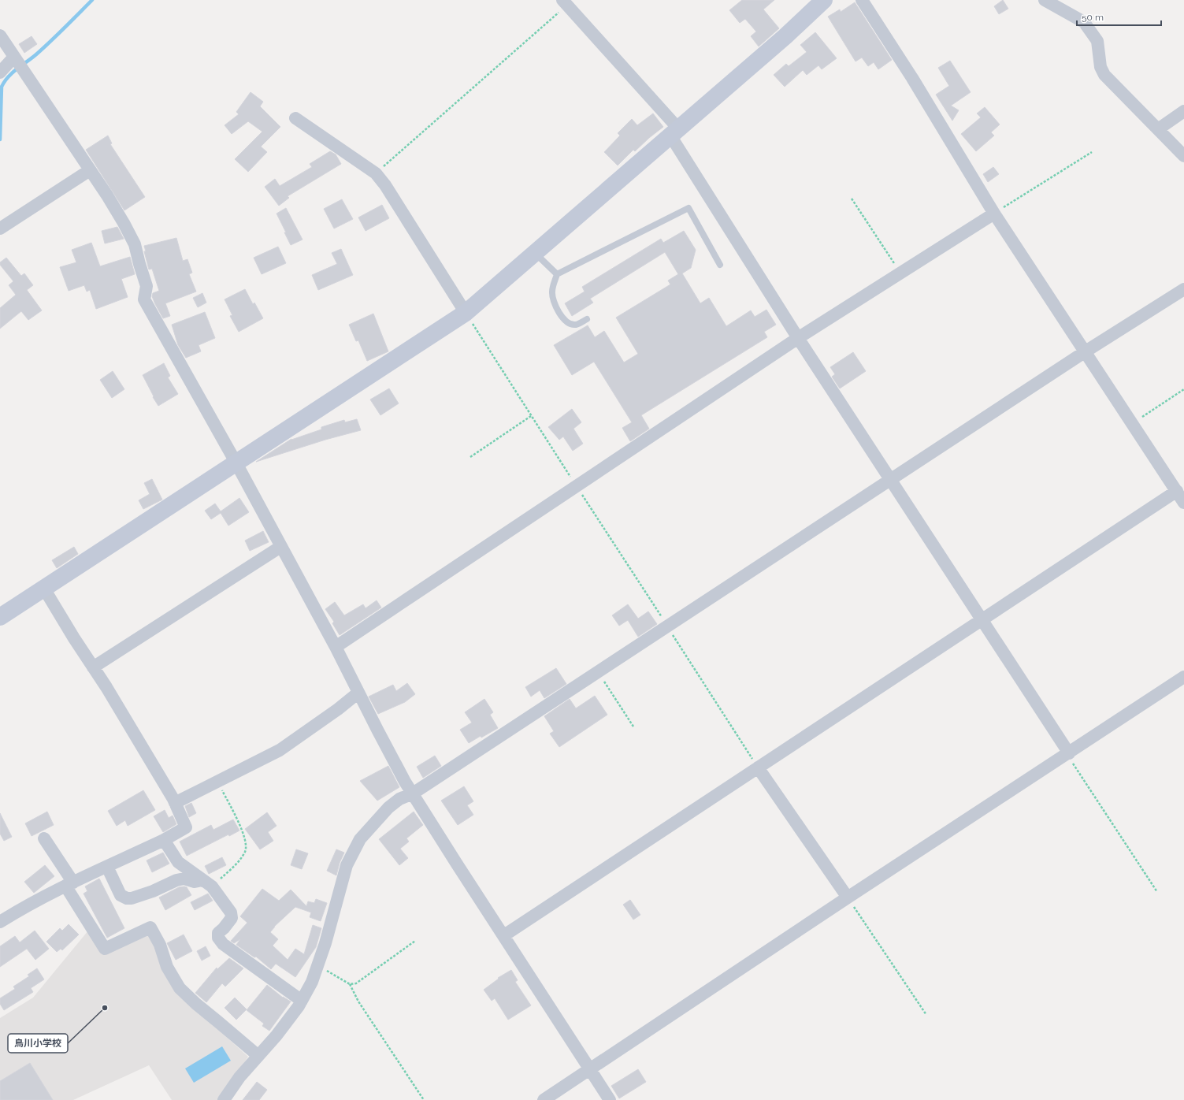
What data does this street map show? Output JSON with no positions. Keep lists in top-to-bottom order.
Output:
{
  "places": ["鳥川小学校"],
  "scale_bar": "50 m"
}
